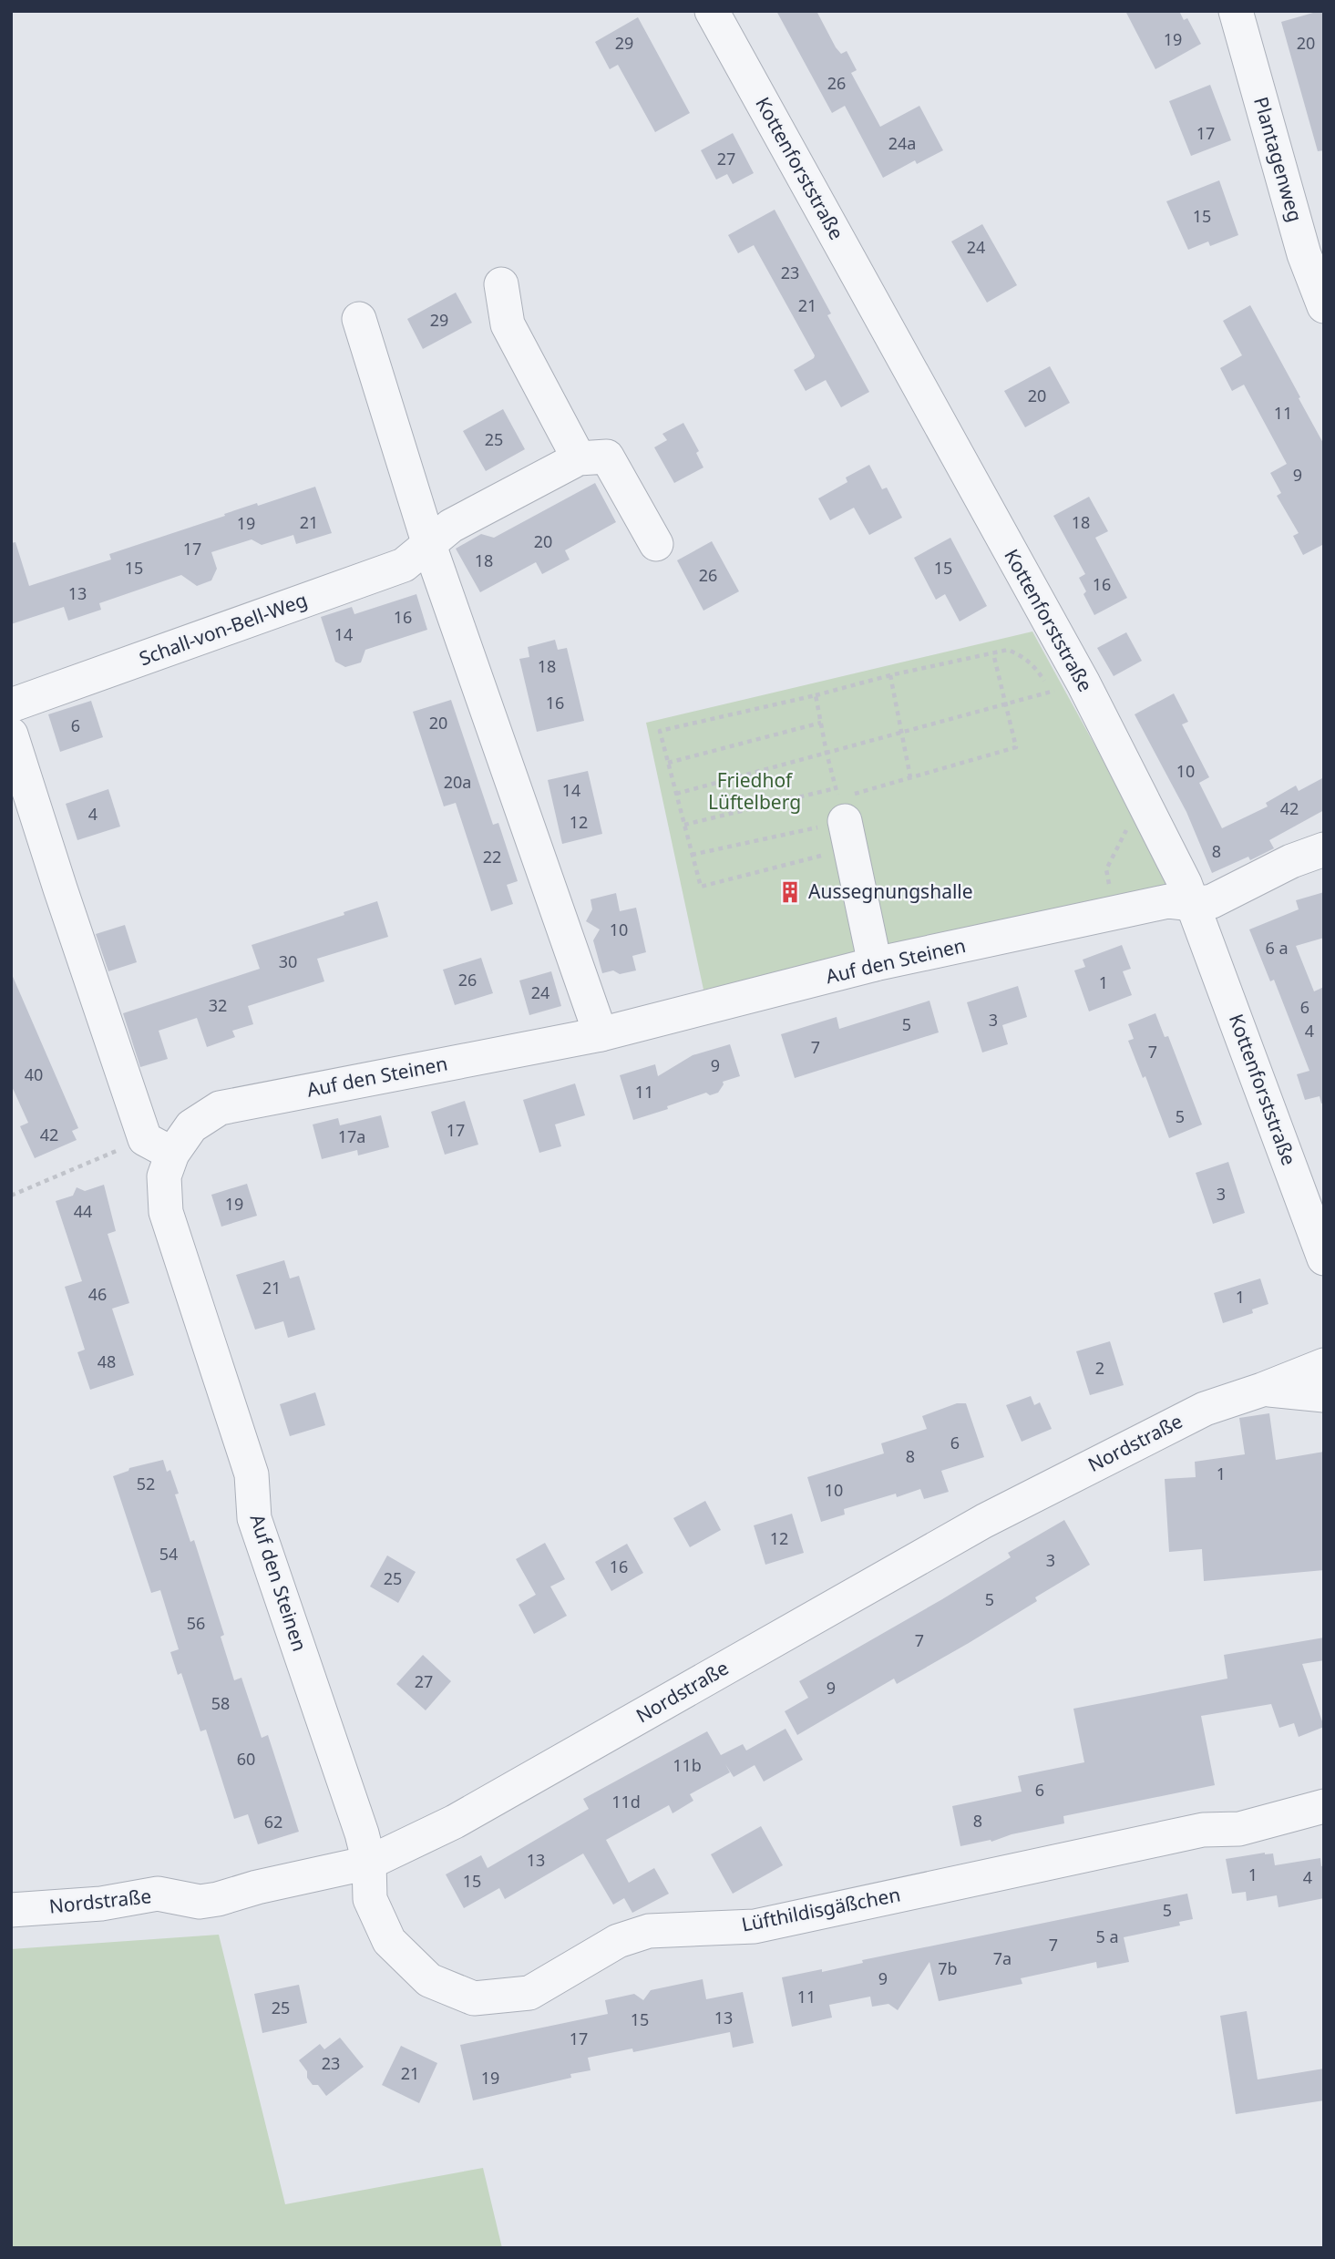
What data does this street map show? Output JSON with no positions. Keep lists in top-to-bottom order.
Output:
{
  "streets": {
    "street": [
      "Plantagenweg",
      "Kottenforststraße",
      "Schall-von-Bell-Weg",
      "Auf den Steinen",
      "Nordstraße",
      "Lüfthildisgäßchen"
    ]
  },
  "crossings": [
    ["Kottenforststraße", "Auf den Steinen"],
    ["Auf den Steinen", "Nordstraße"],
    ["Auf den Steinen", "Lüfthildisgäßchen"],
    ["Nordstraße", "Lüfthildisgäßchen"]
  ],
  "parks": ["Friedhof Lüftelberg"],
  "places": {
    "building": ["Aussegnungshalle"]
  },
  "house_numbers": [
    "19",
    "29",
    "20",
    "26",
    "17",
    "24a",
    "27",
    "15",
    "24",
    "23",
    "21",
    "29",
    "20",
    "11",
    "25",
    "9",
    "21",
    "18",
    "19",
    "20",
    "17",
    "18",
    "15",
    "15",
    "26",
    "16",
    "13",
    "16",
    "14",
    "18",
    "16",
    "20",
    "6",
    "10",
    "20a",
    "14",
    "42",
    "4",
    "12",
    "8",
    "22",
    "10",
    "6 a",
    "30",
    "26",
    "1",
    "24",
    "32",
    "6",
    "3",
    "5",
    "4",
    "7",
    "7",
    "9",
    "40",
    "11",
    "5",
    "17",
    "42",
    "17a",
    "3",
    "19",
    "44",
    "21",
    "46",
    "1",
    "48",
    "2",
    "6",
    "8",
    "1",
    "52",
    "10",
    "12",
    "54",
    "3",
    "16",
    "25",
    "5",
    "56",
    "7",
    "27",
    "9",
    "58",
    "60",
    "11b",
    "6",
    "11d",
    "8",
    "62",
    "13",
    "1",
    "4",
    "15",
    "5",
    "5 a",
    "7",
    "7a",
    "7b",
    "9",
    "11",
    "25",
    "13",
    "15",
    "17",
    "23",
    "21",
    "19"
  ]
}
